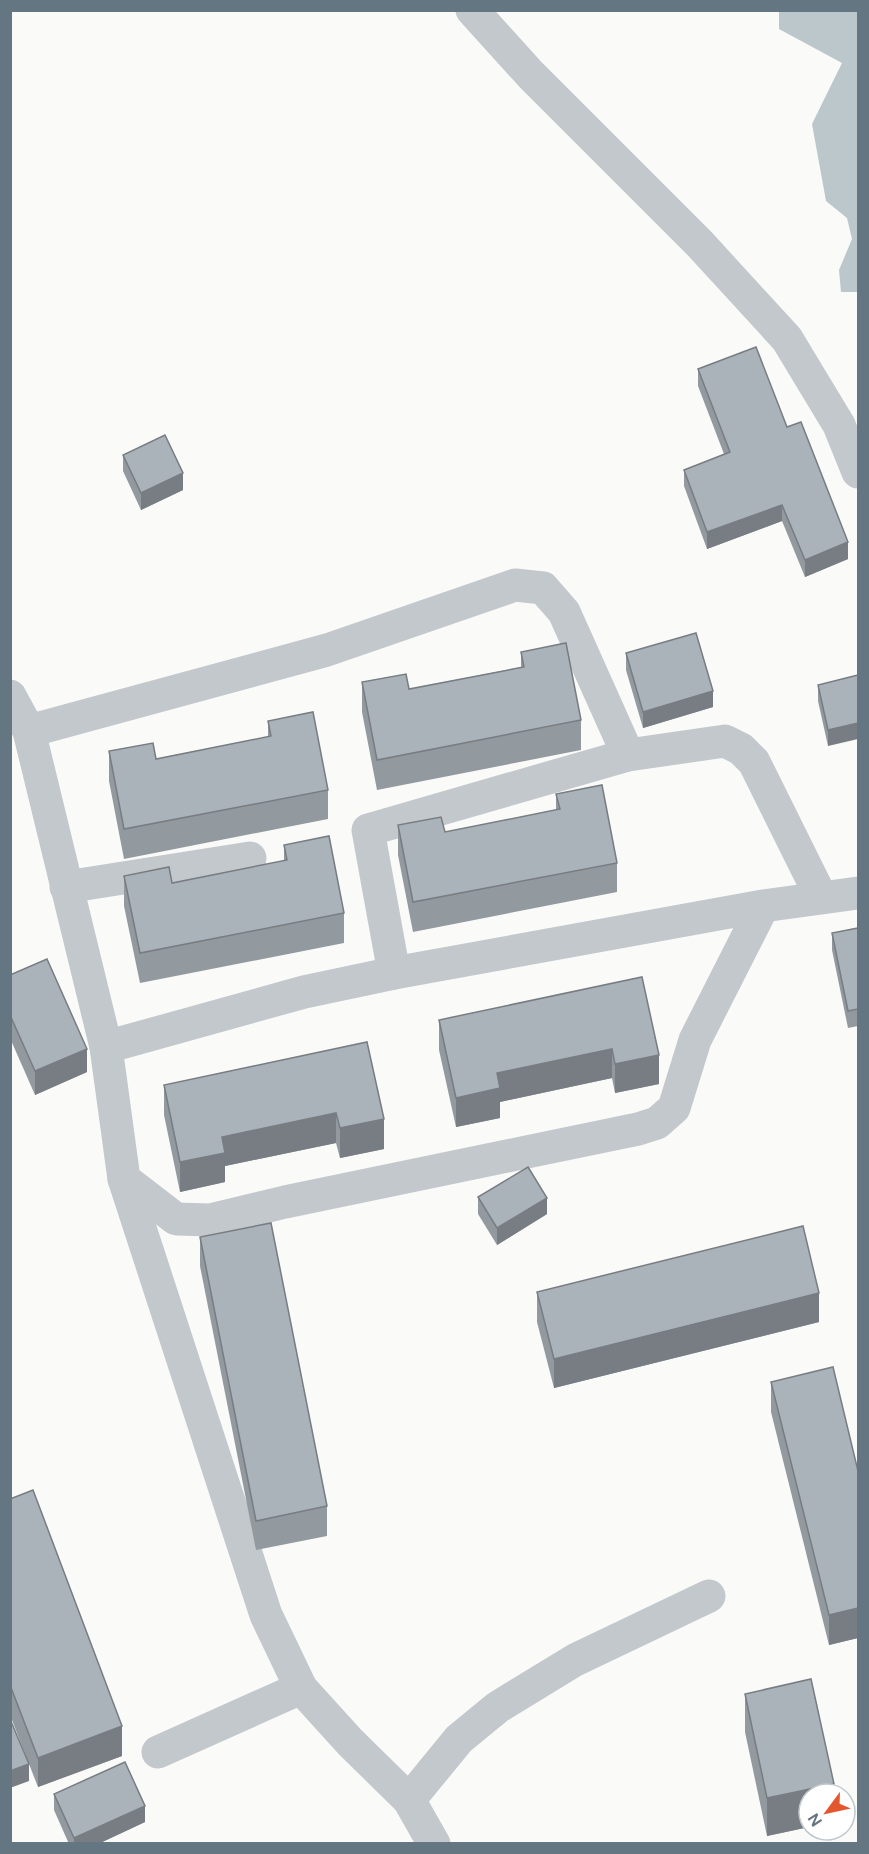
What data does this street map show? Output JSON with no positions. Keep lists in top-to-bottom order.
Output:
{
  "north": "bottom left"
}
